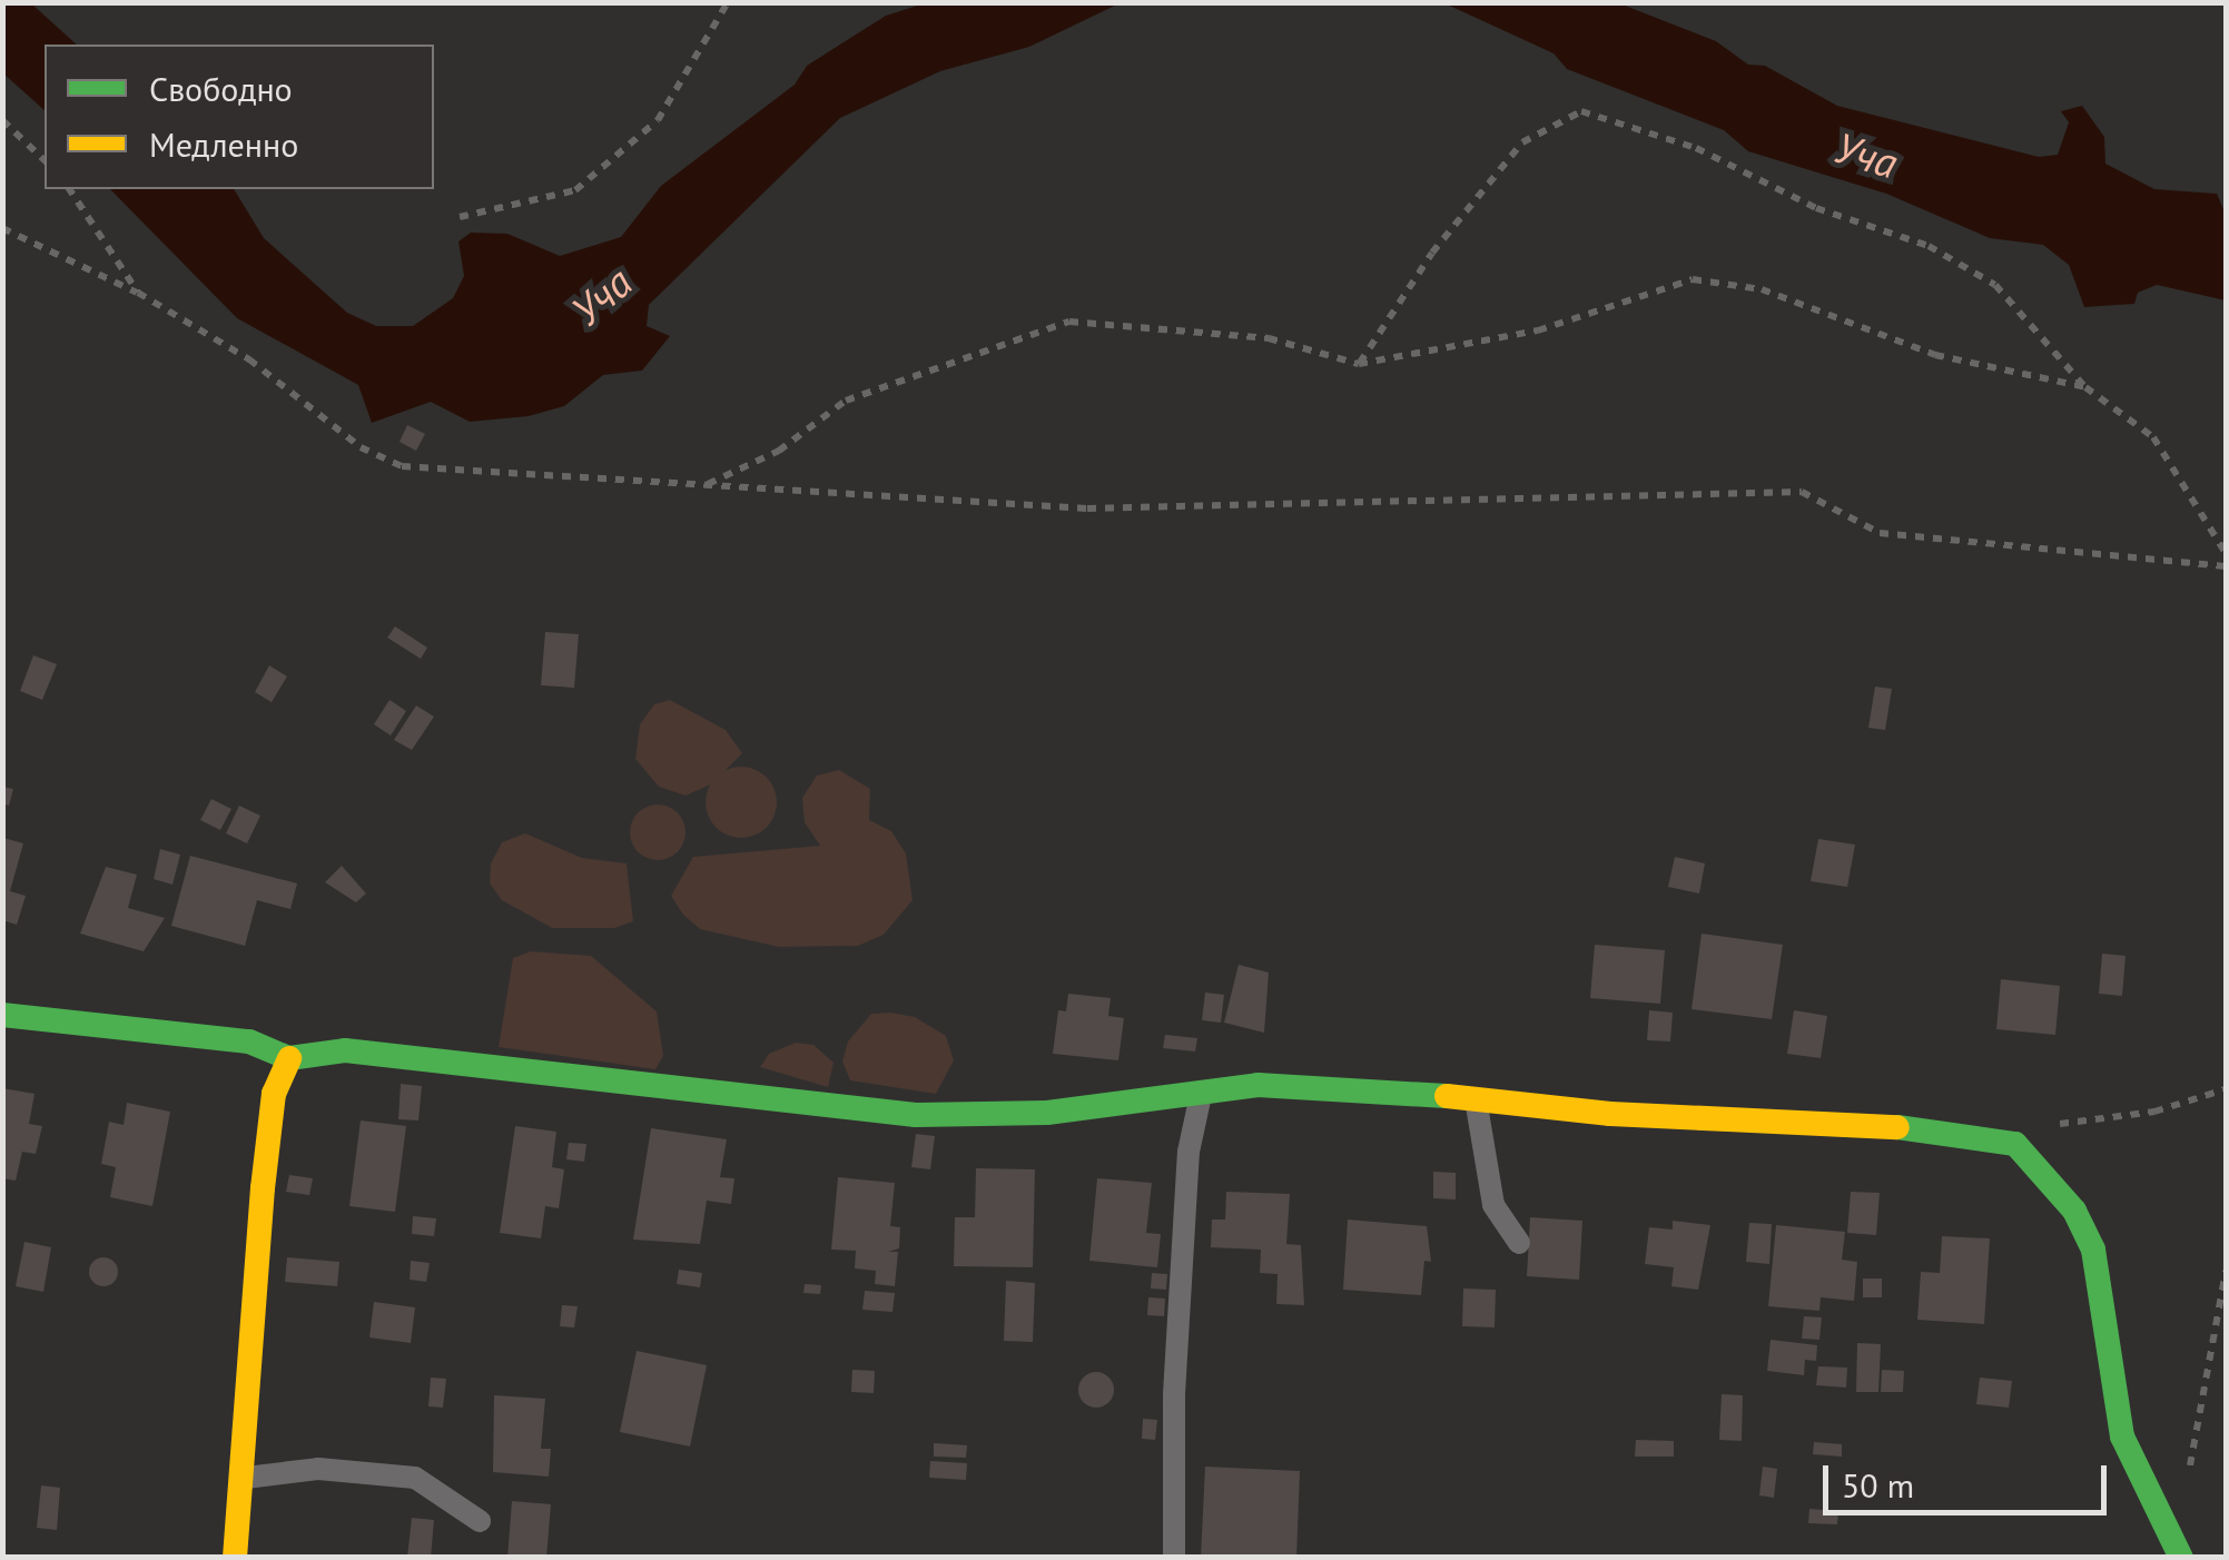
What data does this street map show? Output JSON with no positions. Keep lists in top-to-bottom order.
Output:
{
  "water": ["Уча"],
  "legend": ["Свободно", "Медленно"],
  "scale_bar": "50 m"
}
